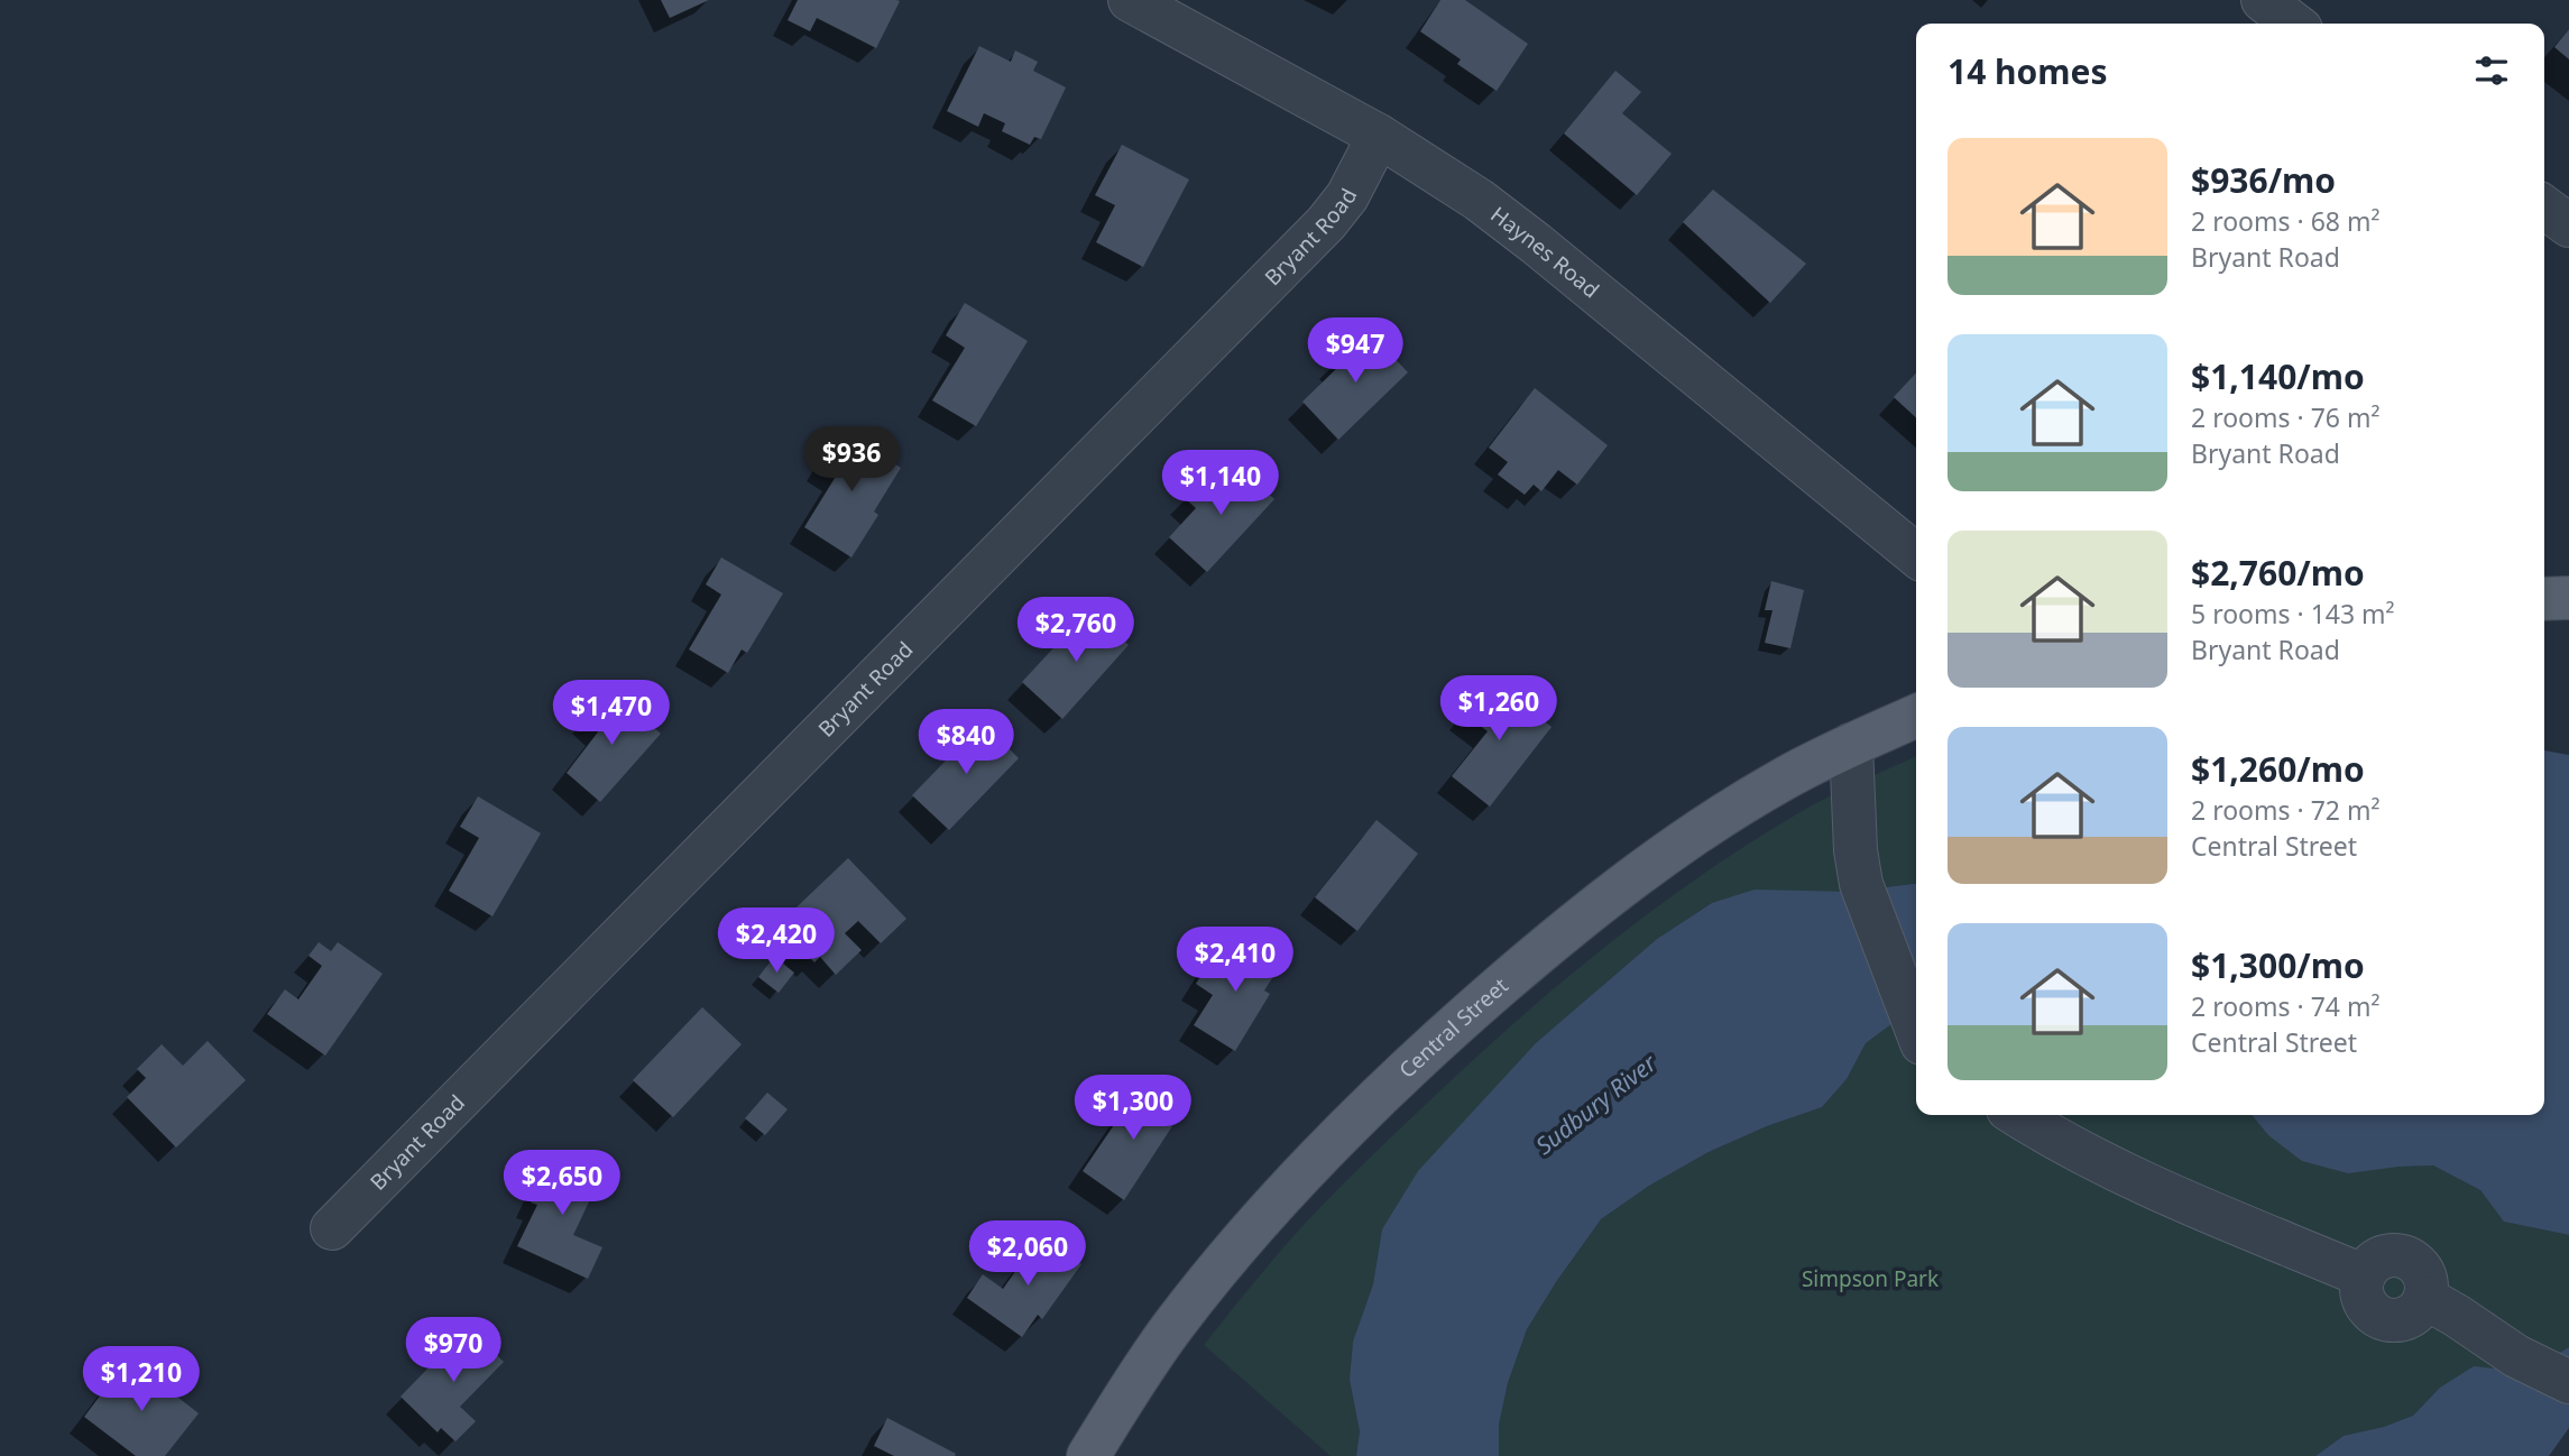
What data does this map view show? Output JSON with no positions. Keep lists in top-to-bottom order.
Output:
{
  "streets": {
    "main road": ["Central Street"],
    "street": ["Bryant Road", "Haynes Road"]
  },
  "crossings": [
    ["Bryant Road", "Haynes Road"]
  ],
  "water": ["Sudbury River"],
  "parks": ["Simpson Park"],
  "page": {
    "heading": "14 homes",
    "list": [
      {
        "name": "$936/mo",
        "note": "2 rooms · 68 m² · Bryant Road"
      },
      {
        "name": "$1,140/mo",
        "note": "2 rooms · 76 m² · Bryant Road"
      },
      {
        "name": "$2,760/mo",
        "note": "5 rooms · 143 m² · Bryant Road"
      },
      {
        "name": "$1,260/mo",
        "note": "2 rooms · 72 m² · Central Street"
      },
      {
        "name": "$1,300/mo",
        "note": "2 rooms · 74 m² · Central Street"
      }
    ],
    "price": [
      "$947",
      "$936",
      "$1,140",
      "$2,760",
      "$1,260",
      "$1,470",
      "$840",
      "$2,420",
      "$2,410",
      "$1,300",
      "$2,650",
      "$2,060",
      "$970",
      "$1,210"
    ]
  }
}
